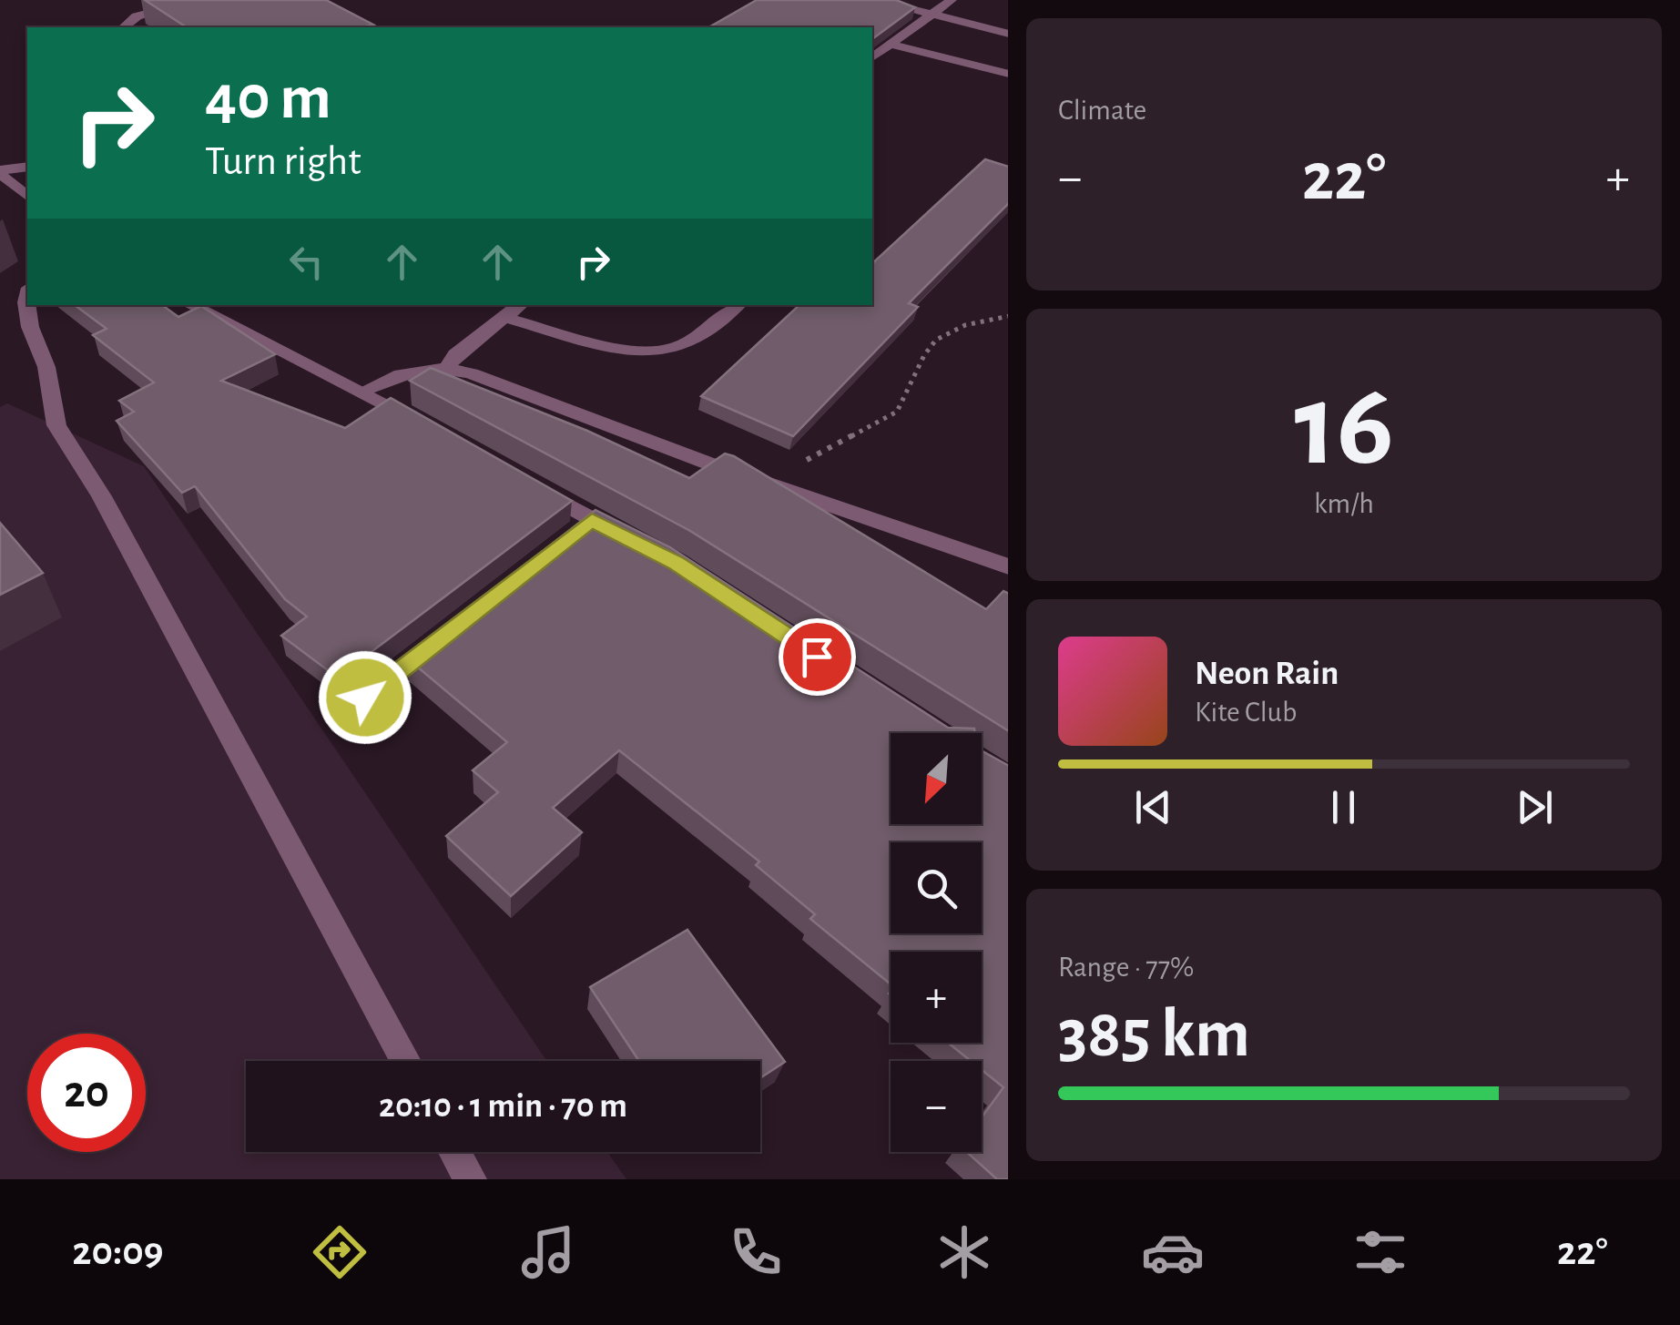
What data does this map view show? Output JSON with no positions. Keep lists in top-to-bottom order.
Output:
{
  "north": "bottom left",
  "page": {
    "tile": [
      "Climate",
      ["16", "km/h"],
      ["Range · 77%", "385 km"]
    ],
    "turn": ["40 m", "Turn right"],
    "heat": ["−", "22°", "+"],
    "song": ["Neon Rain", "Kite Club"],
    "map_buttons": ["+", "−"],
    "limit": "20",
    "trip": "20:10 · 1 min · 70 m",
    "tabs": ["20:09", "22°"]
  }
}
